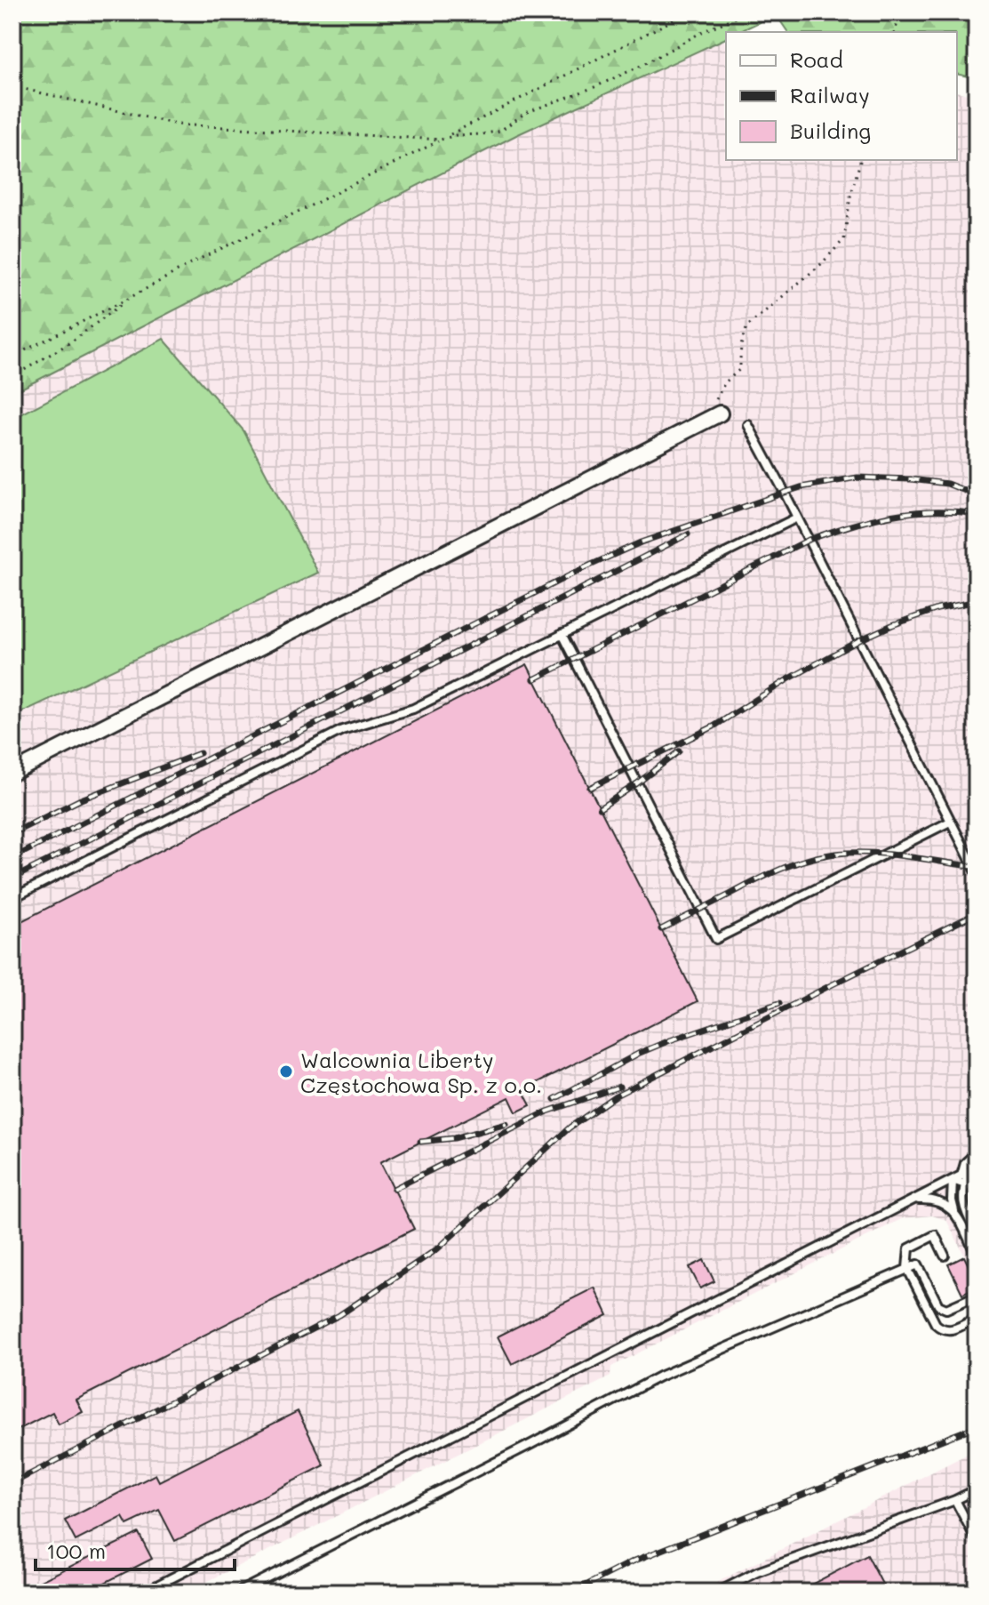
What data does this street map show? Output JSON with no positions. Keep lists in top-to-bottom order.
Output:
{
  "places": ["Walcownia Liberty Częstochowa Sp. z o.o."],
  "legend": ["Road", "Railway", "Building"],
  "scale_bar": "100 m"
}
